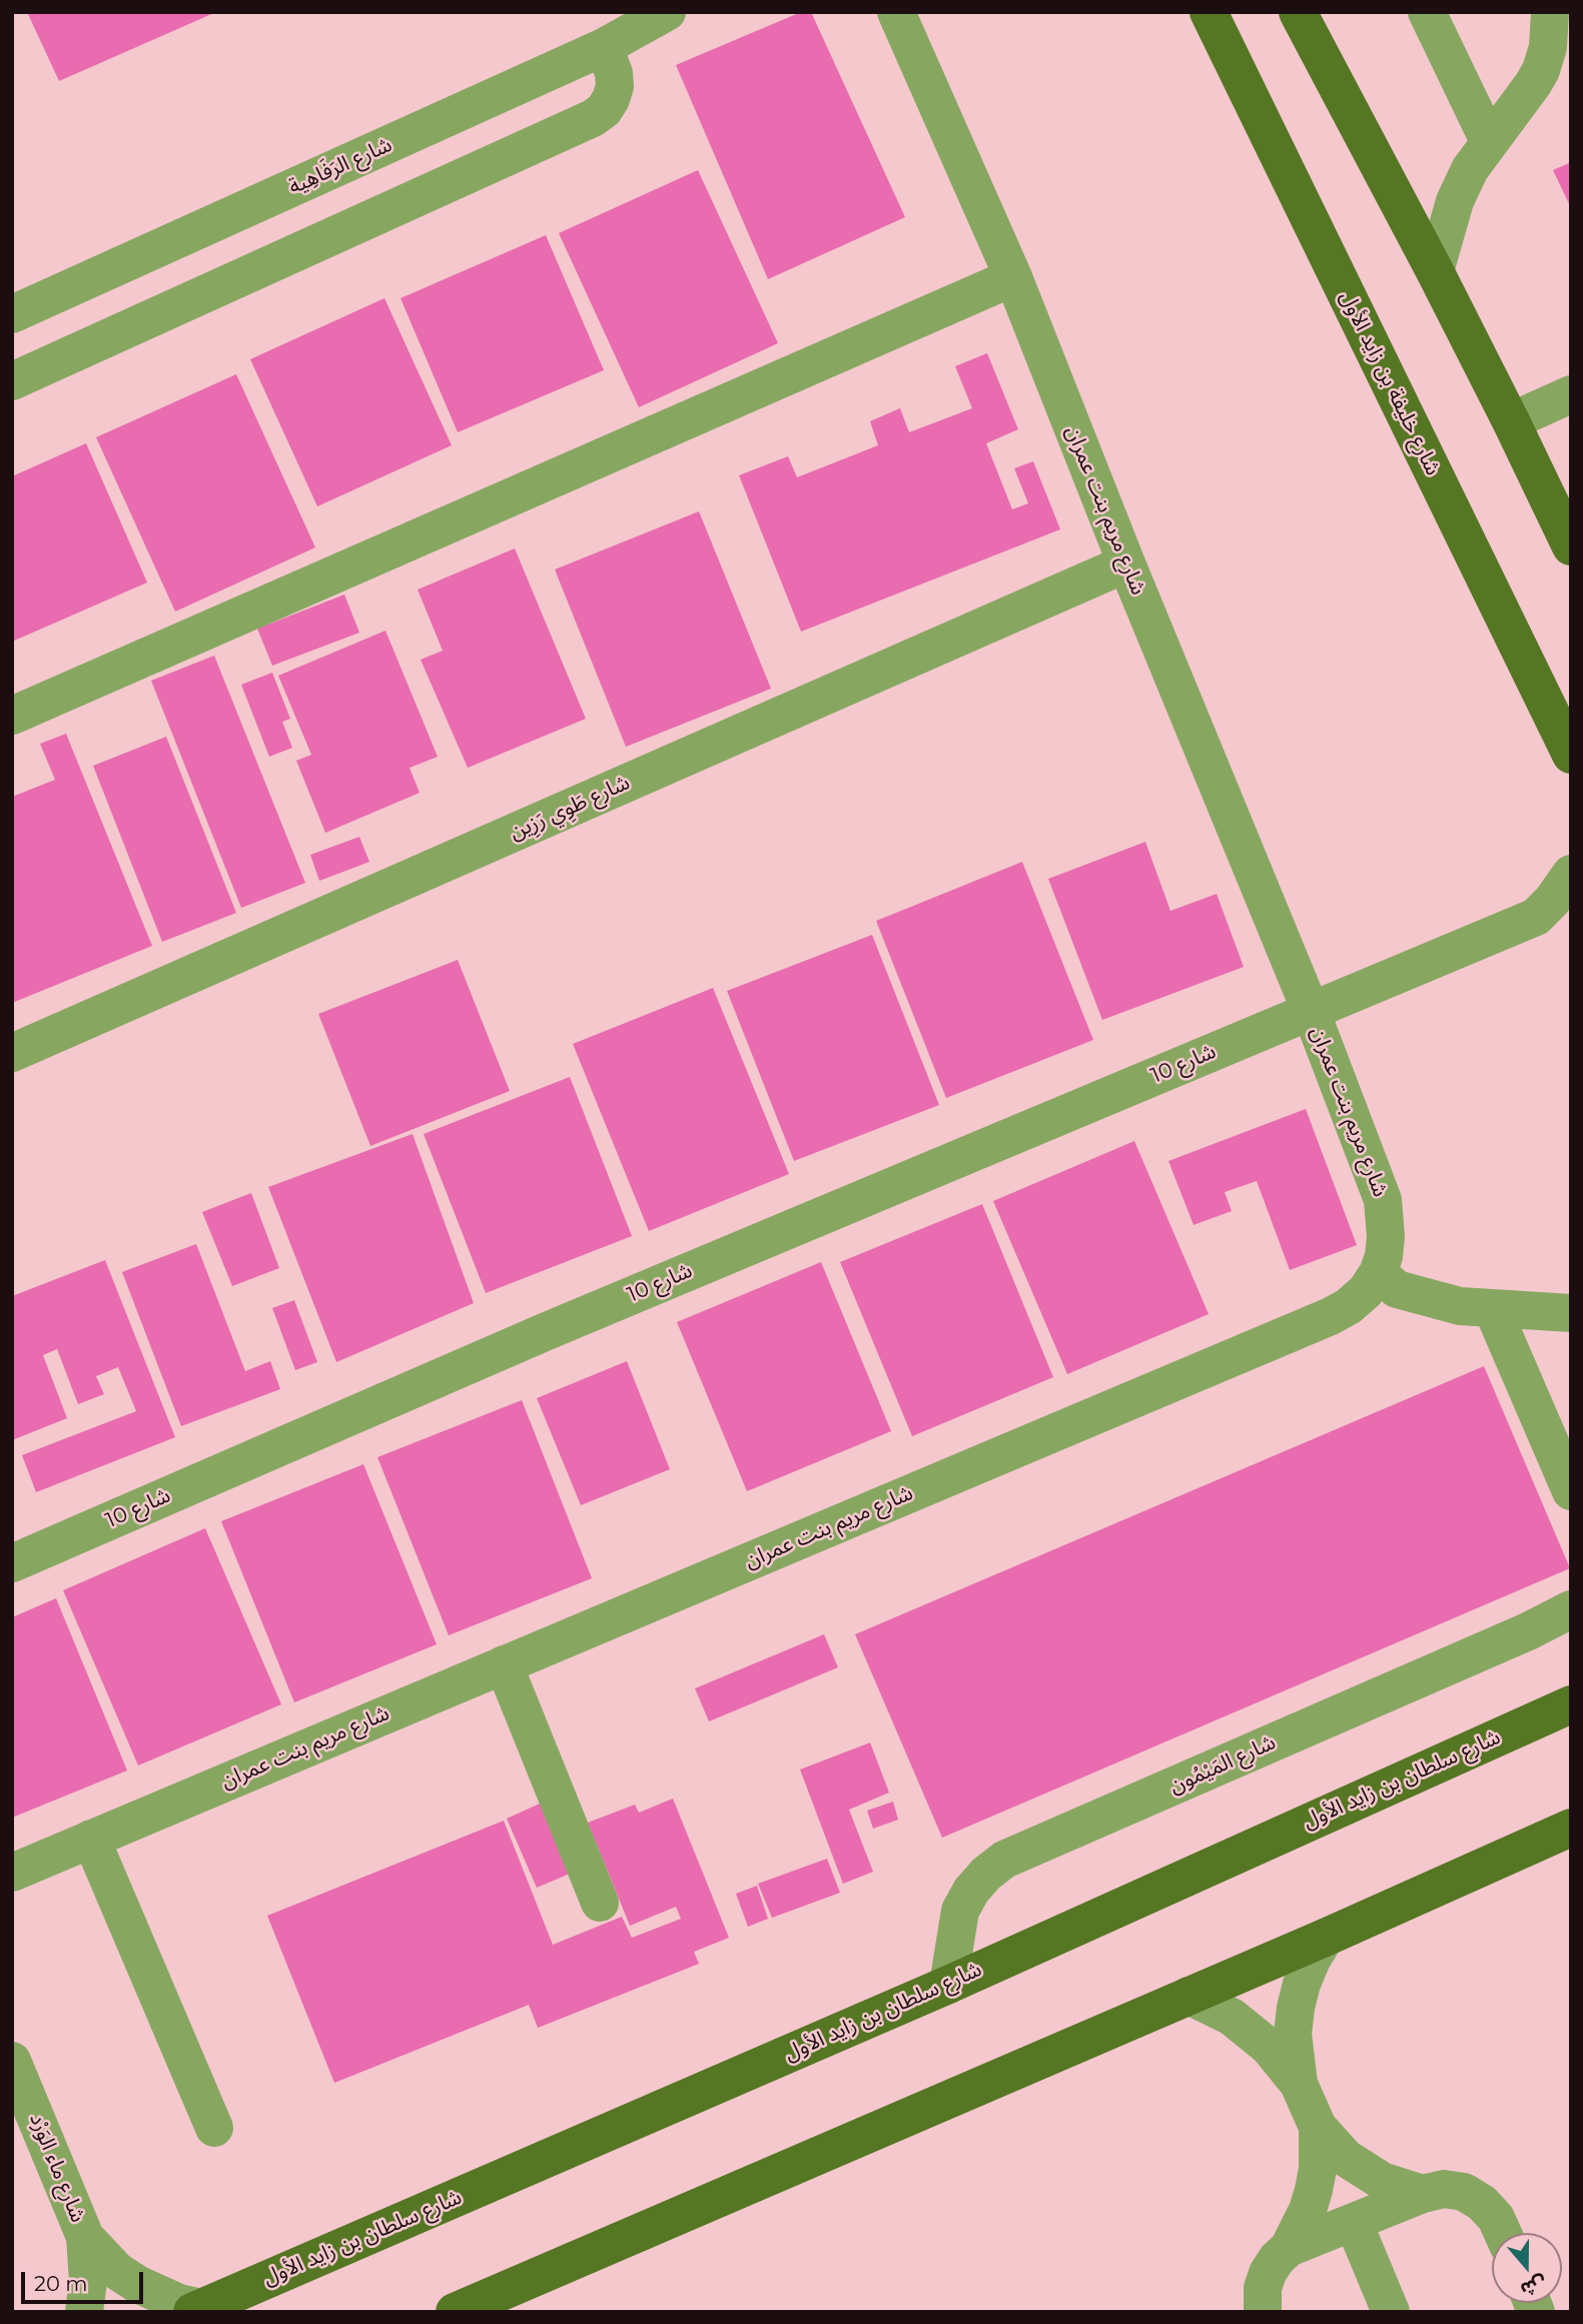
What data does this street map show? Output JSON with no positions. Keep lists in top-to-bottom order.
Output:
{
  "streets": {
    "main road": ["شارع خليفة بن زايد الأول", "شارع سلطان بن زايد الأول"],
    "street": [
      "شارع الرَفَاهِية",
      "شارع مريم بنت عمران",
      "شارع طَوِي رَزِين",
      "شارع 10",
      "شارع المَيْمُون",
      "شارع ماء الوَرْد"
    ]
  },
  "crossings": [
    ["شارع مريم بنت عمران", "شارع طَوِي رَزِين"],
    ["شارع مريم بنت عمران", "شارع 10"],
    ["شارع المَيْمُون", "شارع سلطان بن زايد الأول"],
    ["شارع سلطان بن زايد الأول", "شارع ماء الوَرْد"]
  ],
  "scale_bar": "20 m",
  "north": "bottom"
}
